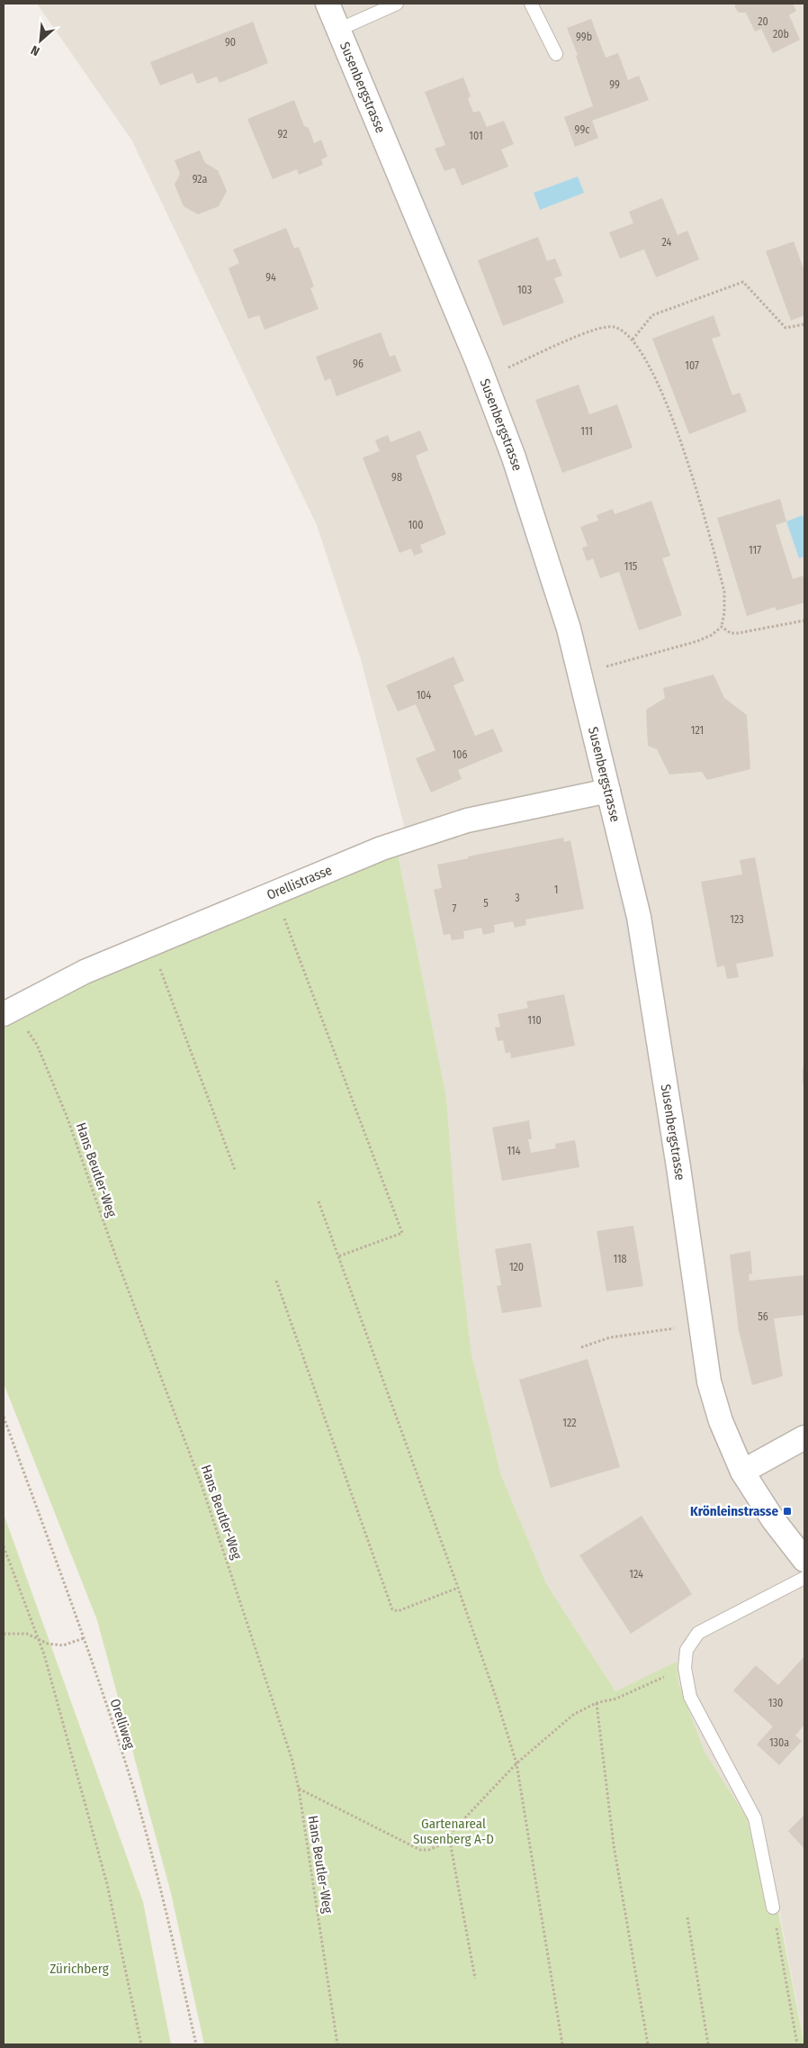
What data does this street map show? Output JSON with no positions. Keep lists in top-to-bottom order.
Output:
{
  "streets": {
    "street": ["Susenbergstrasse", "Orellistrasse"],
    "path": ["Hans Beutler-Weg", "Orelliweg"]
  },
  "crossings": [
    ["Susenbergstrasse", "Orellistrasse"],
    ["Orellistrasse", "Hans Beutler-Weg"]
  ],
  "parks": ["Gartenareal Susenberg A-D", "Zürichberg"],
  "places": {
    "transit": ["Krönleinstrasse"]
  },
  "house_numbers": [
    "20",
    "20b",
    "99b",
    "90",
    "99",
    "99c",
    "92",
    "101",
    "92a",
    "24",
    "94",
    "103",
    "96",
    "107",
    "111",
    "98",
    "100",
    "117",
    "115",
    "104",
    "121",
    "106",
    "1",
    "3",
    "5",
    "7",
    "123",
    "110",
    "114",
    "118",
    "120",
    "56",
    "122",
    "124",
    "130",
    "130a"
  ],
  "north": "bottom left"
}
